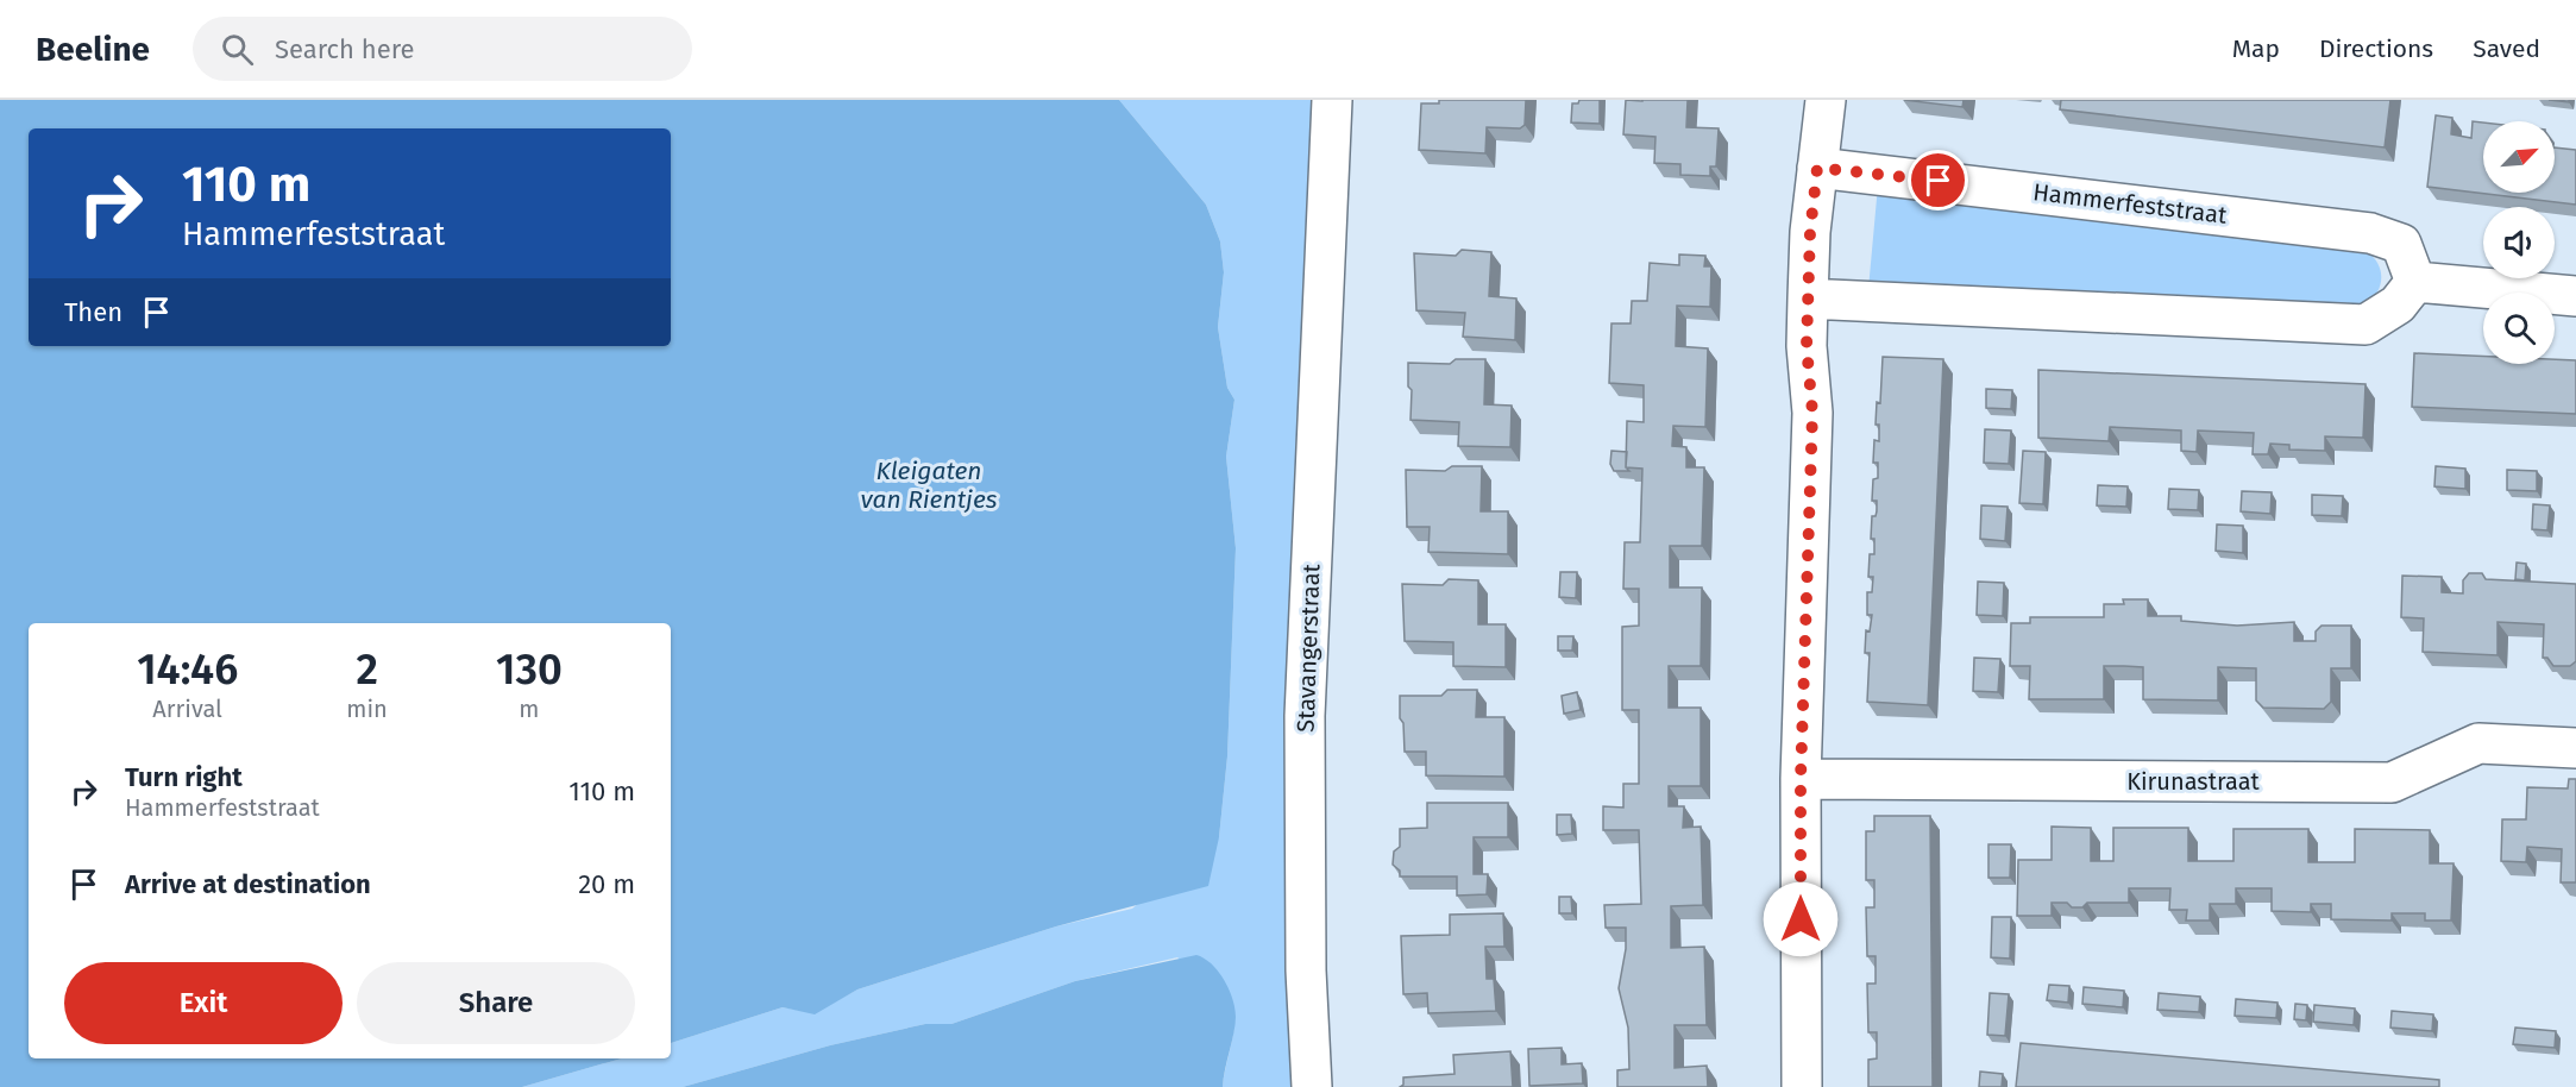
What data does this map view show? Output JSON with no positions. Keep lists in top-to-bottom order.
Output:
{
  "streets": {
    "street": ["Hammerfeststraat", "Stavangerstraat", "Kirunastraat"]
  },
  "water": ["Kleigaten van Rientjes"],
  "north": "top right",
  "page": {
    "header": "Beeline",
    "search": "Search here",
    "nav": ["Map", "Directions", "Saved"],
    "turn": ["110 m", "Hammerfeststraat"],
    "then": "Then",
    "eta": [
      "14:46",
      "Arrival",
      "2",
      "min",
      "130",
      "m"
    ],
    "list": [
      {
        "name": "Turn right",
        "note": "Hammerfeststraat",
        "value": "110 m"
      },
      {
        "name": "Arrive at destination",
        "value": "20 m"
      }
    ],
    "buttons": ["Exit", "Share"]
  }
}
